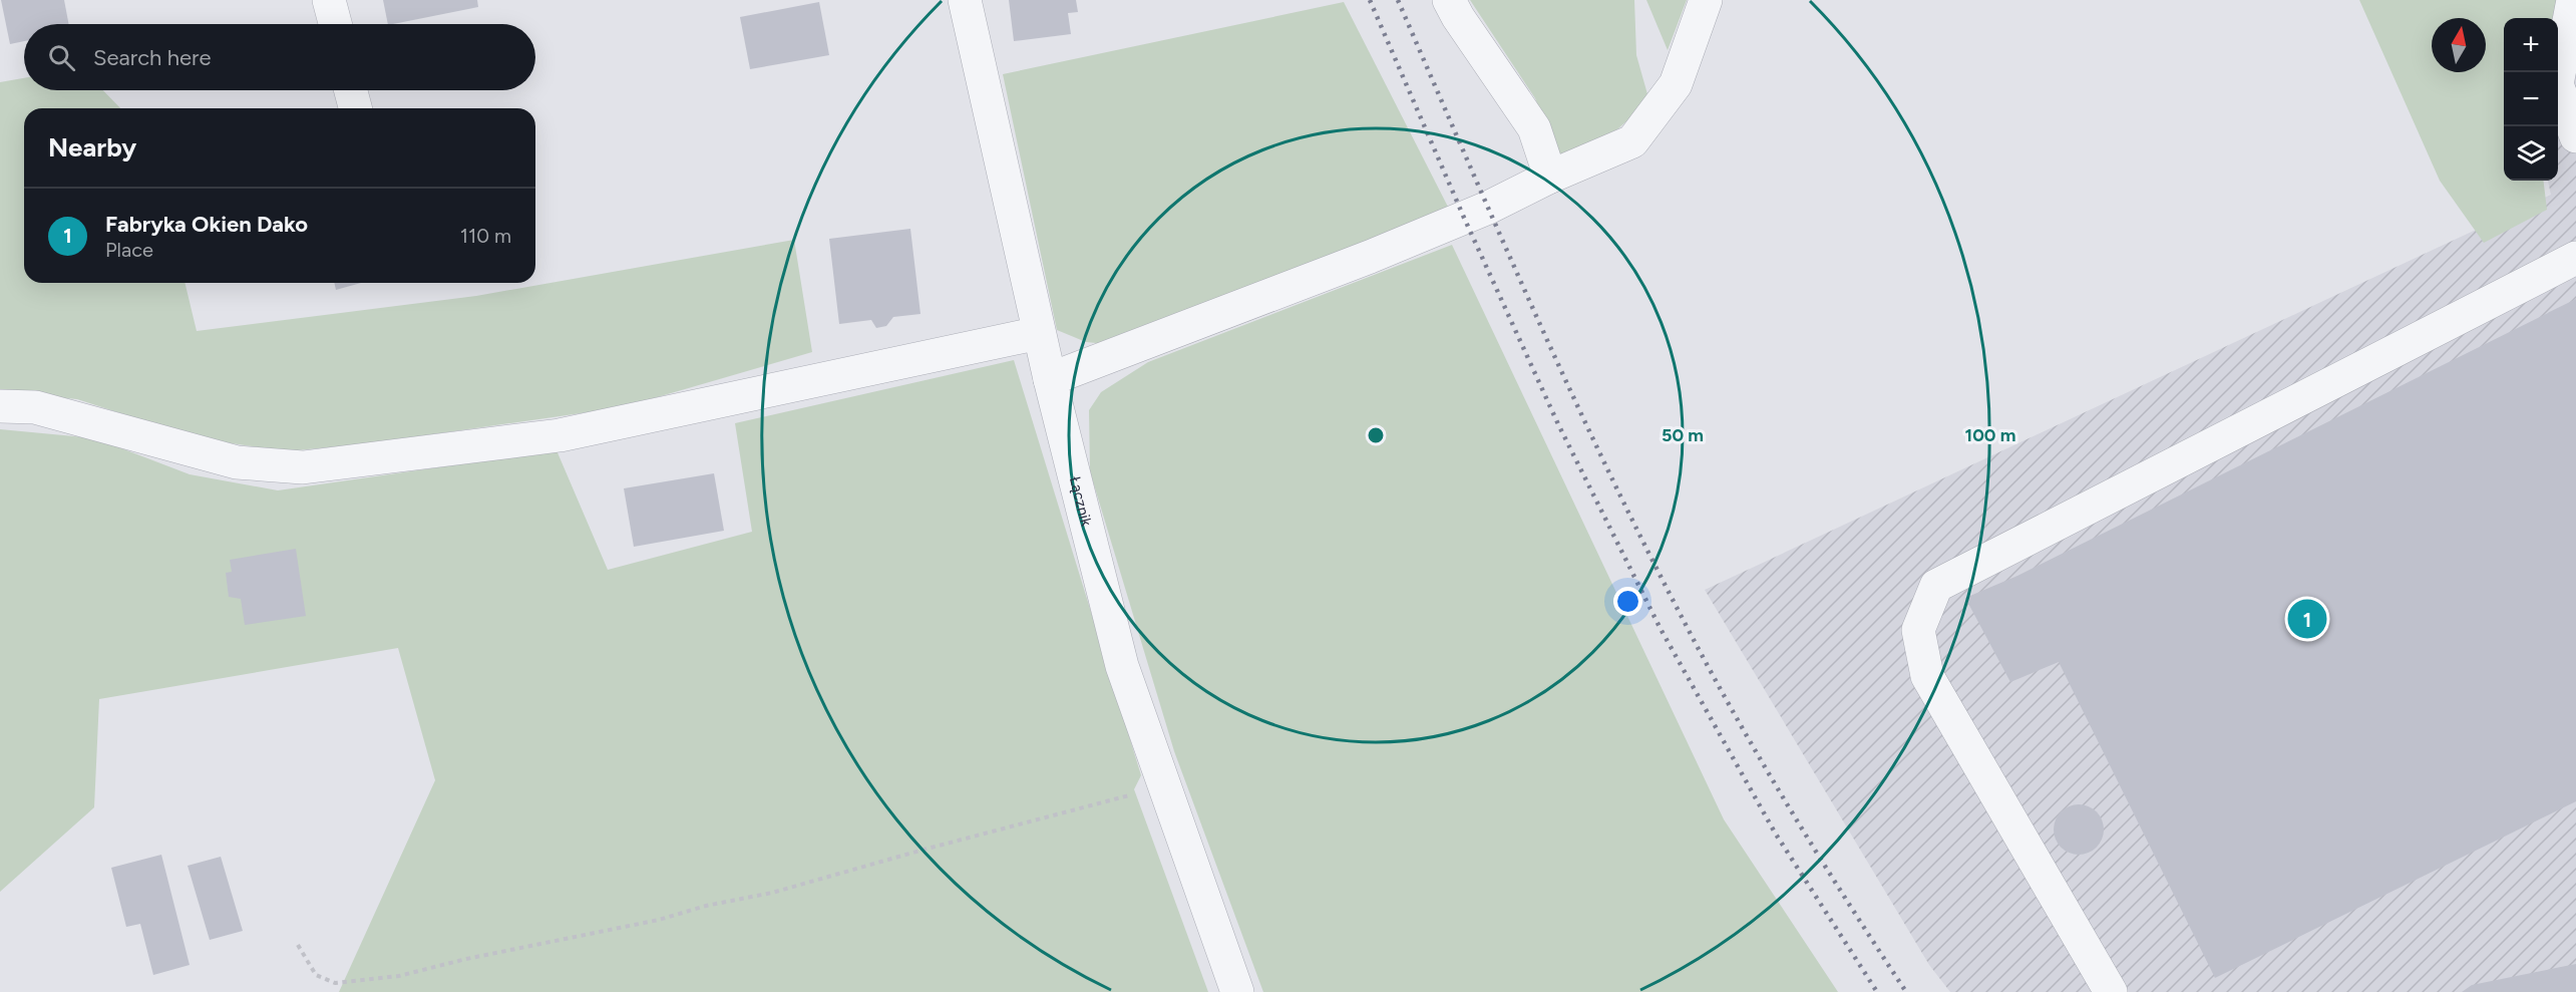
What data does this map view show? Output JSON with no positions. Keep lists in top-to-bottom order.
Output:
{
  "streets": {
    "street": ["Łącznik"]
  },
  "north": "top",
  "page": {
    "map_buttons": ["+", "−"],
    "search": "Search here",
    "heading": "Nearby",
    "list": [
      {
        "mark": "1",
        "name": "Fabryka Okien Dako",
        "note": "Place",
        "value": "110 m"
      }
    ],
    "pins": "1"
  },
  "rings": ["50 m", "100 m"]
}
